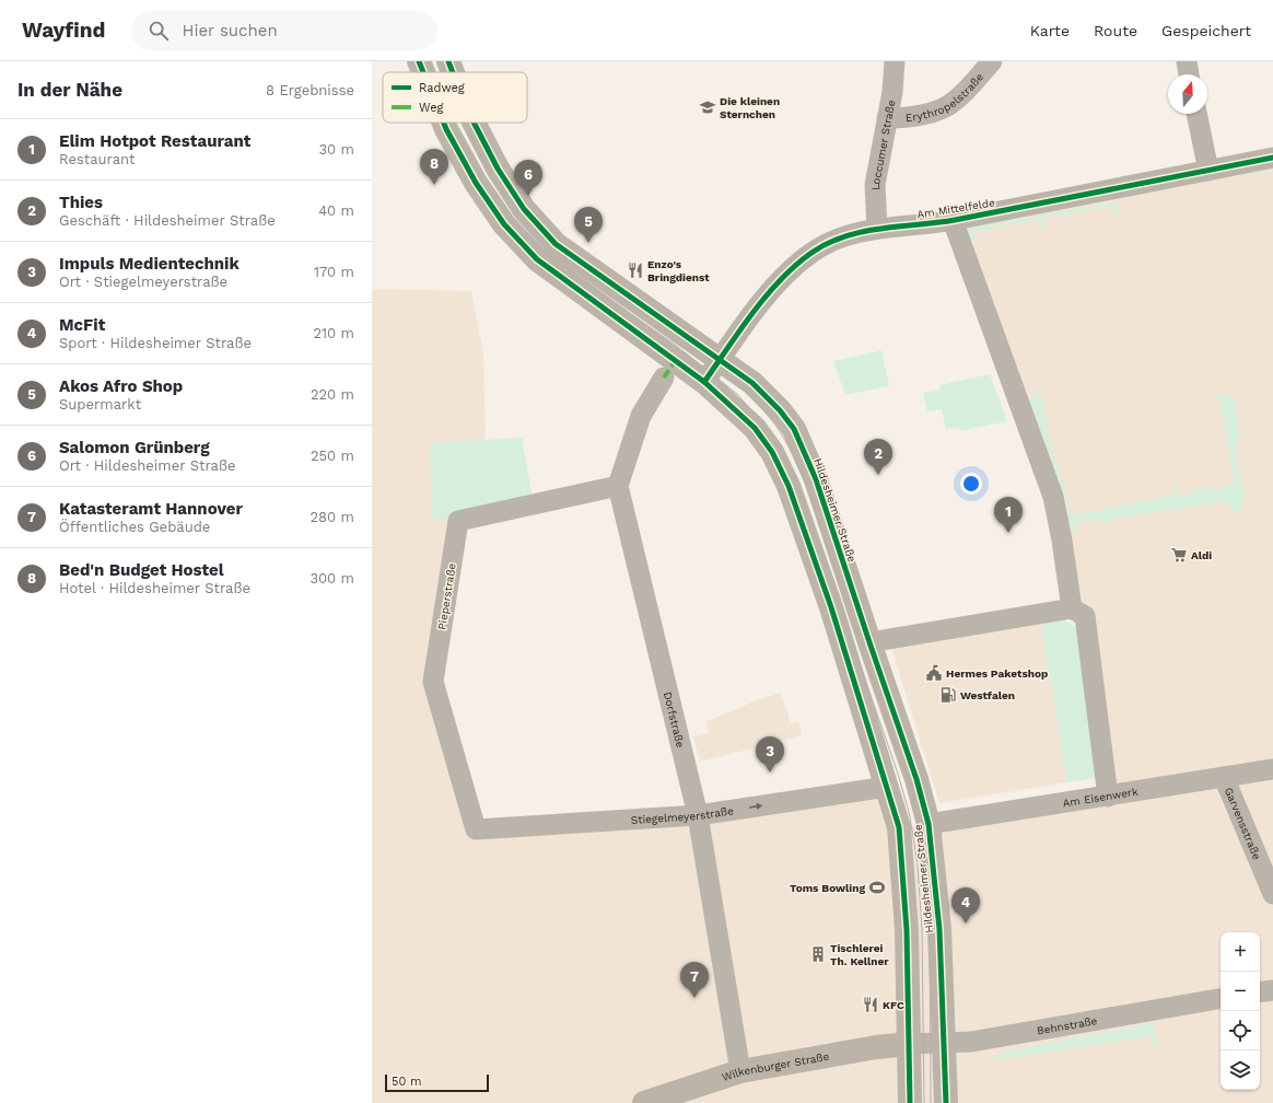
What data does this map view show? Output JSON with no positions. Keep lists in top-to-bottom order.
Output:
{
  "streets": {
    "main road": ["Hildesheimer Straße", "Wilkenburger Straße"],
    "street": [
      "Erythropelstraße",
      "Loccumer Straße",
      "Am Mittelfelde",
      "Pieperstraße",
      "Dorfstraße",
      "Am Eisenwerk",
      "Stiegelmeyerstraße",
      "Garvensstraße",
      "Behnstraße"
    ]
  },
  "crossings": [
    ["Erythropelstraße", "Loccumer Straße"],
    ["Loccumer Straße", "Am Mittelfelde"],
    ["Am Mittelfelde", "Hildesheimer Straße"],
    ["Hildesheimer Straße", "Am Eisenwerk"],
    ["Hildesheimer Straße", "Stiegelmeyerstraße"],
    ["Hildesheimer Straße", "Behnstraße"],
    ["Hildesheimer Straße", "Wilkenburger Straße"],
    ["Pieperstraße", "Dorfstraße"],
    ["Pieperstraße", "Stiegelmeyerstraße"],
    ["Dorfstraße", "Stiegelmeyerstraße"],
    ["Dorfstraße", "Wilkenburger Straße"],
    ["Am Eisenwerk", "Garvensstraße"],
    ["Behnstraße", "Wilkenburger Straße"]
  ],
  "one_way": ["Stiegelmeyerstraße"],
  "places": {
    "school or university": ["Die kleinen Sternchen"],
    "restaurant": ["Enzo's Bringdienst", "KFC"],
    "supermarket": ["Aldi"],
    "public building": ["Hermes Paketshop"],
    "fuel station": ["Westfalen"],
    "sports": ["Toms Bowling"],
    "building": ["Tischlerei Th. Kellner"]
  },
  "legend": ["Radweg", "Weg"],
  "scale_bar": "50 m",
  "north": "top",
  "page": {
    "header": "Wayfind",
    "search": "Hier suchen",
    "nav": ["Karte", "Route", "Gespeichert"],
    "heading": ["In der Nähe", "8 Ergebnisse"],
    "list": [
      {
        "mark": "1",
        "name": "Elim Hotpot Restaurant",
        "note": "Restaurant",
        "value": "30 m"
      },
      {
        "mark": "2",
        "name": "Thies",
        "note": "Geschäft · Hildesheimer Straße",
        "value": "40 m"
      },
      {
        "mark": "3",
        "name": "Impuls Medientechnik",
        "note": "Ort · Stiegelmeyerstraße",
        "value": "170 m"
      },
      {
        "mark": "4",
        "name": "McFit",
        "note": "Sport · Hildesheimer Straße",
        "value": "210 m"
      },
      {
        "mark": "5",
        "name": "Akos Afro Shop",
        "note": "Supermarkt",
        "value": "220 m"
      },
      {
        "mark": "6",
        "name": "Salomon Grünberg",
        "note": "Ort · Hildesheimer Straße",
        "value": "250 m"
      },
      {
        "mark": "7",
        "name": "Katasteramt Hannover",
        "note": "Öffentliches Gebäude",
        "value": "280 m"
      },
      {
        "mark": "8",
        "name": "Bed'n Budget Hostel",
        "note": "Hotel · Hildesheimer Straße",
        "value": "300 m"
      }
    ],
    "pins": [
      "8",
      "6",
      "5",
      "2",
      "1",
      "3",
      "4",
      "7"
    ],
    "map_buttons": ["+", "−"],
    "scale": "50 m"
  }
}
